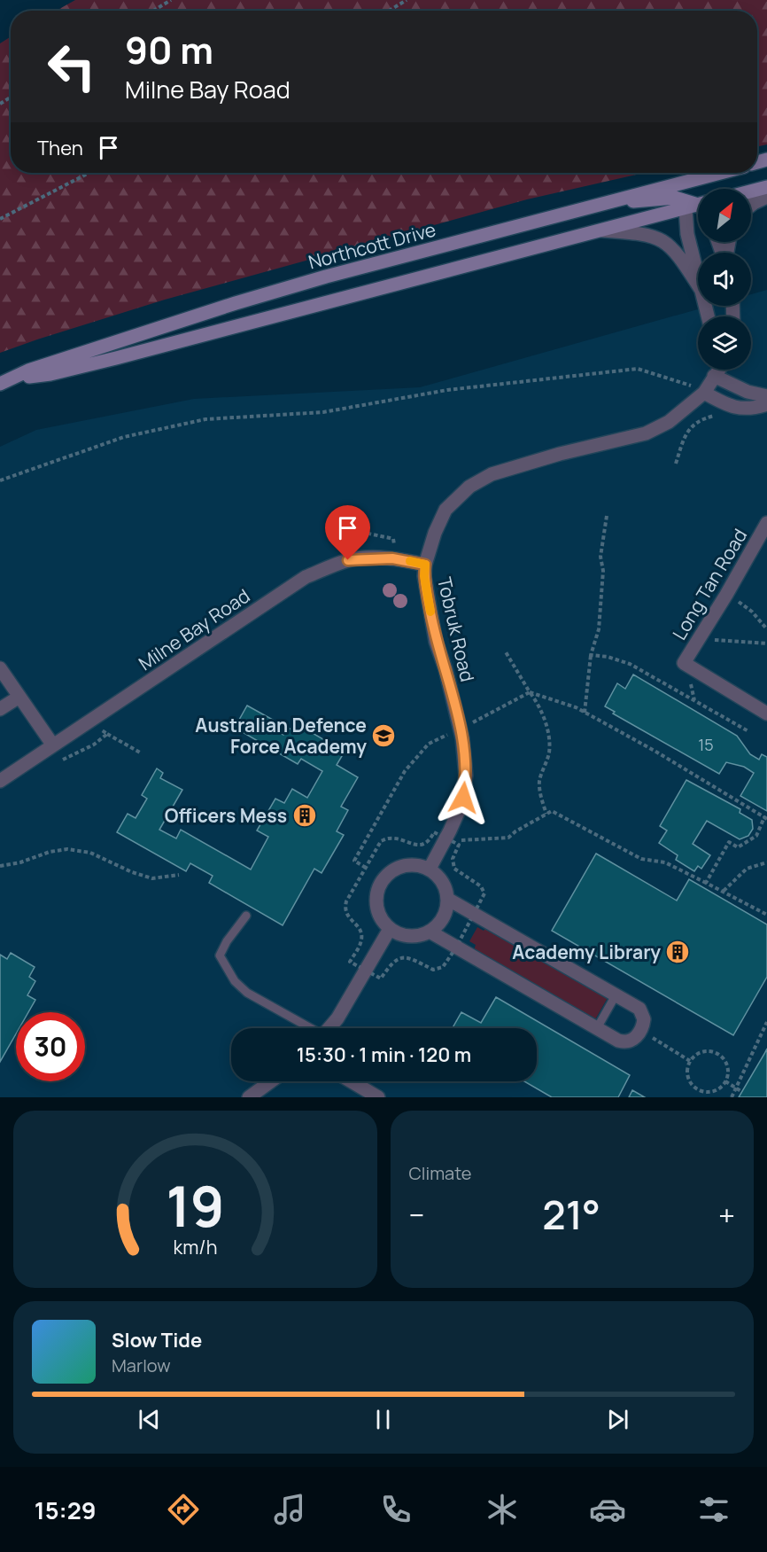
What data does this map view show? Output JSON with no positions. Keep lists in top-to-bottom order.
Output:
{
  "streets": {
    "street": [
      "Northcott Drive",
      "Long Tan Road",
      "Milne Bay Road",
      "Tobruk Road"
    ]
  },
  "crossings": [
    ["Milne Bay Road", "Tobruk Road"]
  ],
  "places": {
    "school or university": ["Australian Defence Force Academy"],
    "building": ["Officers Mess", "Academy Library"]
  },
  "house_numbers": ["15"],
  "north": "top right",
  "page": {
    "turn": ["90 m", "Milne Bay Road"],
    "then": "Then",
    "limit": "30",
    "trip": "15:30 · 1 min · 120 m",
    "tile": "Climate",
    "heat": ["−", "21°", "+"],
    "song": ["Slow Tide", "Marlow"],
    "tabs": "15:29",
    "gauge": ["19", "km/h"]
  }
}
